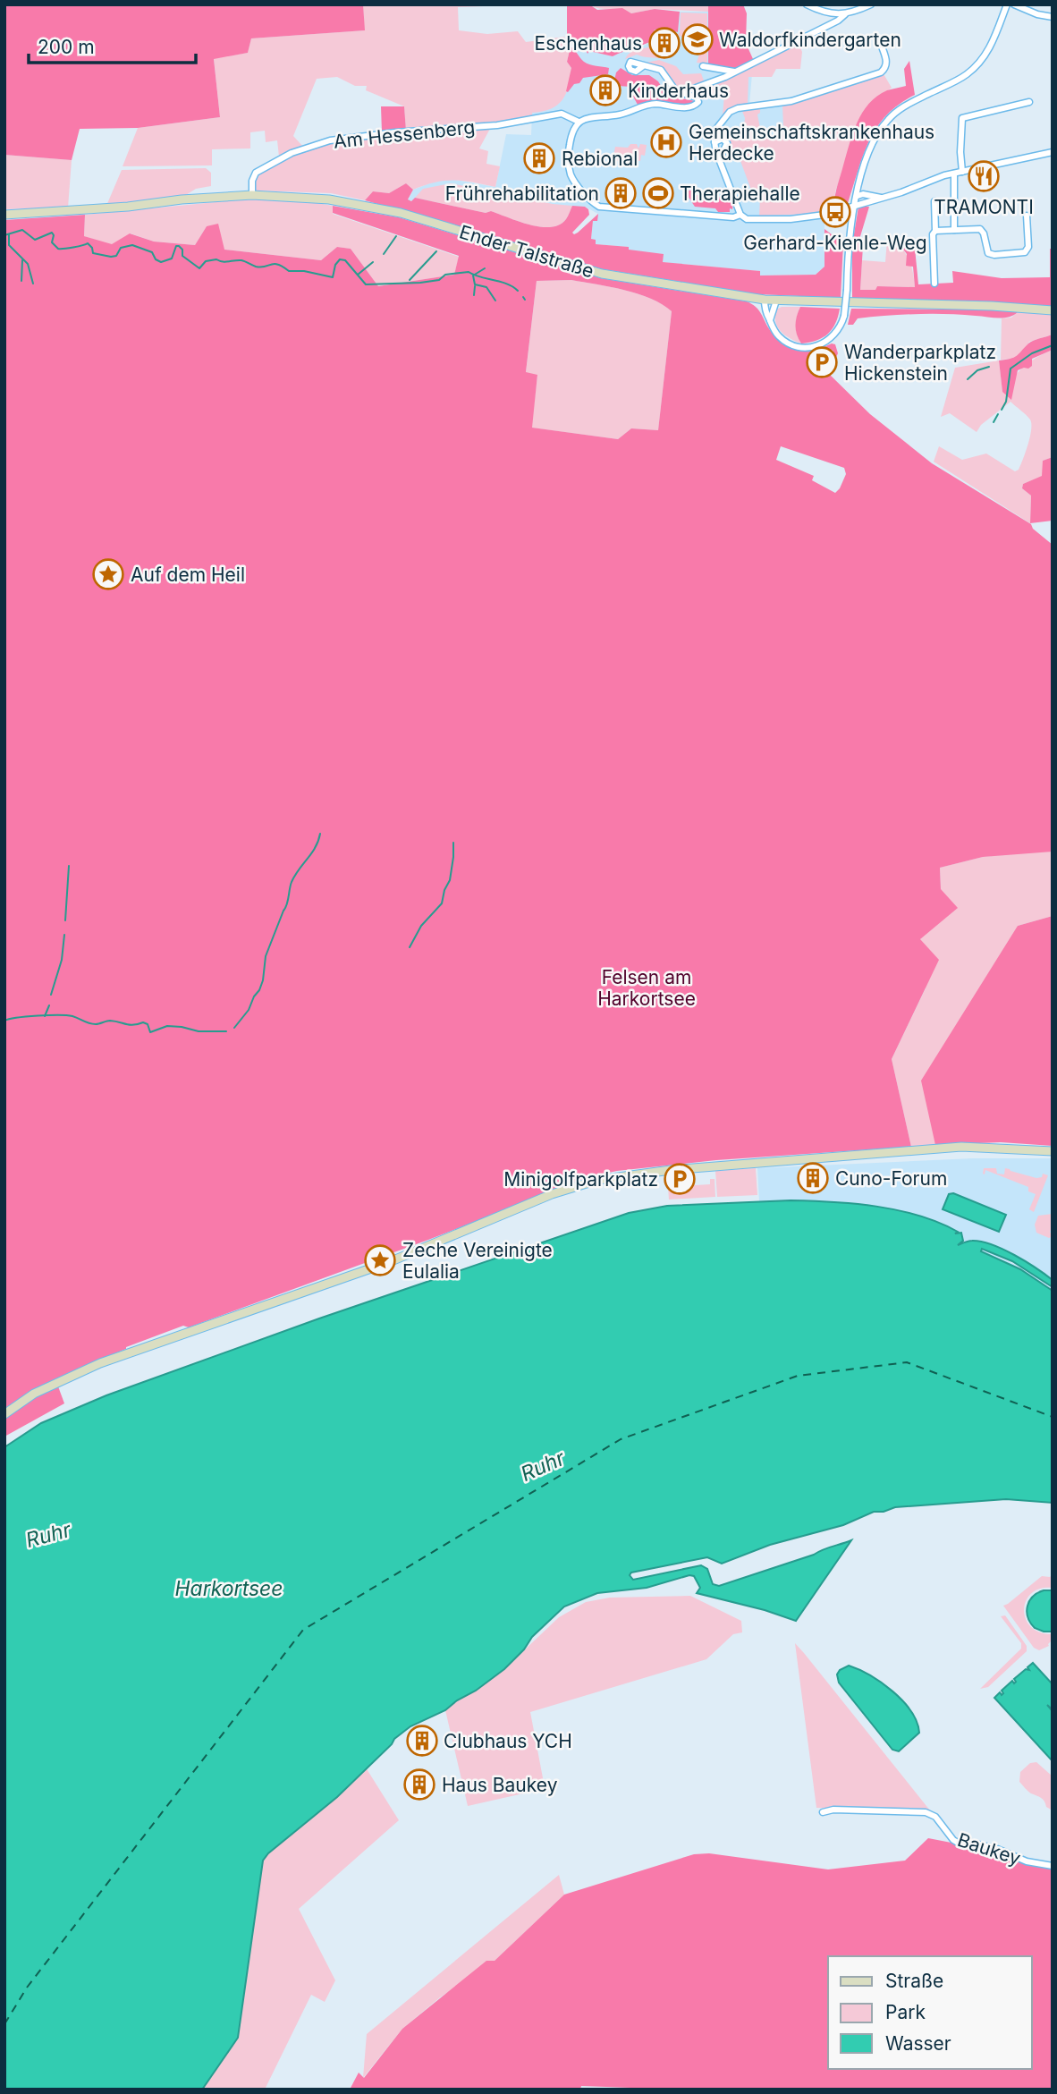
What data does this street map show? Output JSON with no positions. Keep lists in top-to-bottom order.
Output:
{
  "streets": {
    "main road": ["Ender Talstraße"],
    "street": ["Am Hessenberg", "Baukey"]
  },
  "crossings": [
    ["Am Hessenberg", "Ender Talstraße"]
  ],
  "water": ["Ruhr", "Harkortsee"],
  "parks": ["Felsen am Harkortsee"],
  "places": {
    "school or university": ["Waldorfkindergarten"],
    "building": [
      "Eschenhaus",
      "Kinderhaus",
      "Rebional",
      "Frührehabilitation",
      "Cuno-Forum",
      "Clubhaus YCH",
      "Haus Baukey"
    ],
    "hospital": ["Gemeinschaftskrankenhaus Herdecke"],
    "restaurant": ["TRAMONTI"],
    "sports": ["Therapiehalle"],
    "bus stop": ["Gerhard-Kienle-Weg"],
    "parking": ["Wanderparkplatz Hickenstein", "Minigolfparkplatz"],
    "place": ["Auf dem Heil", "Zeche Vereinigte Eulalia"]
  },
  "legend": ["Straße", "Park", "Wasser"],
  "scale_bar": "200 m"
}
